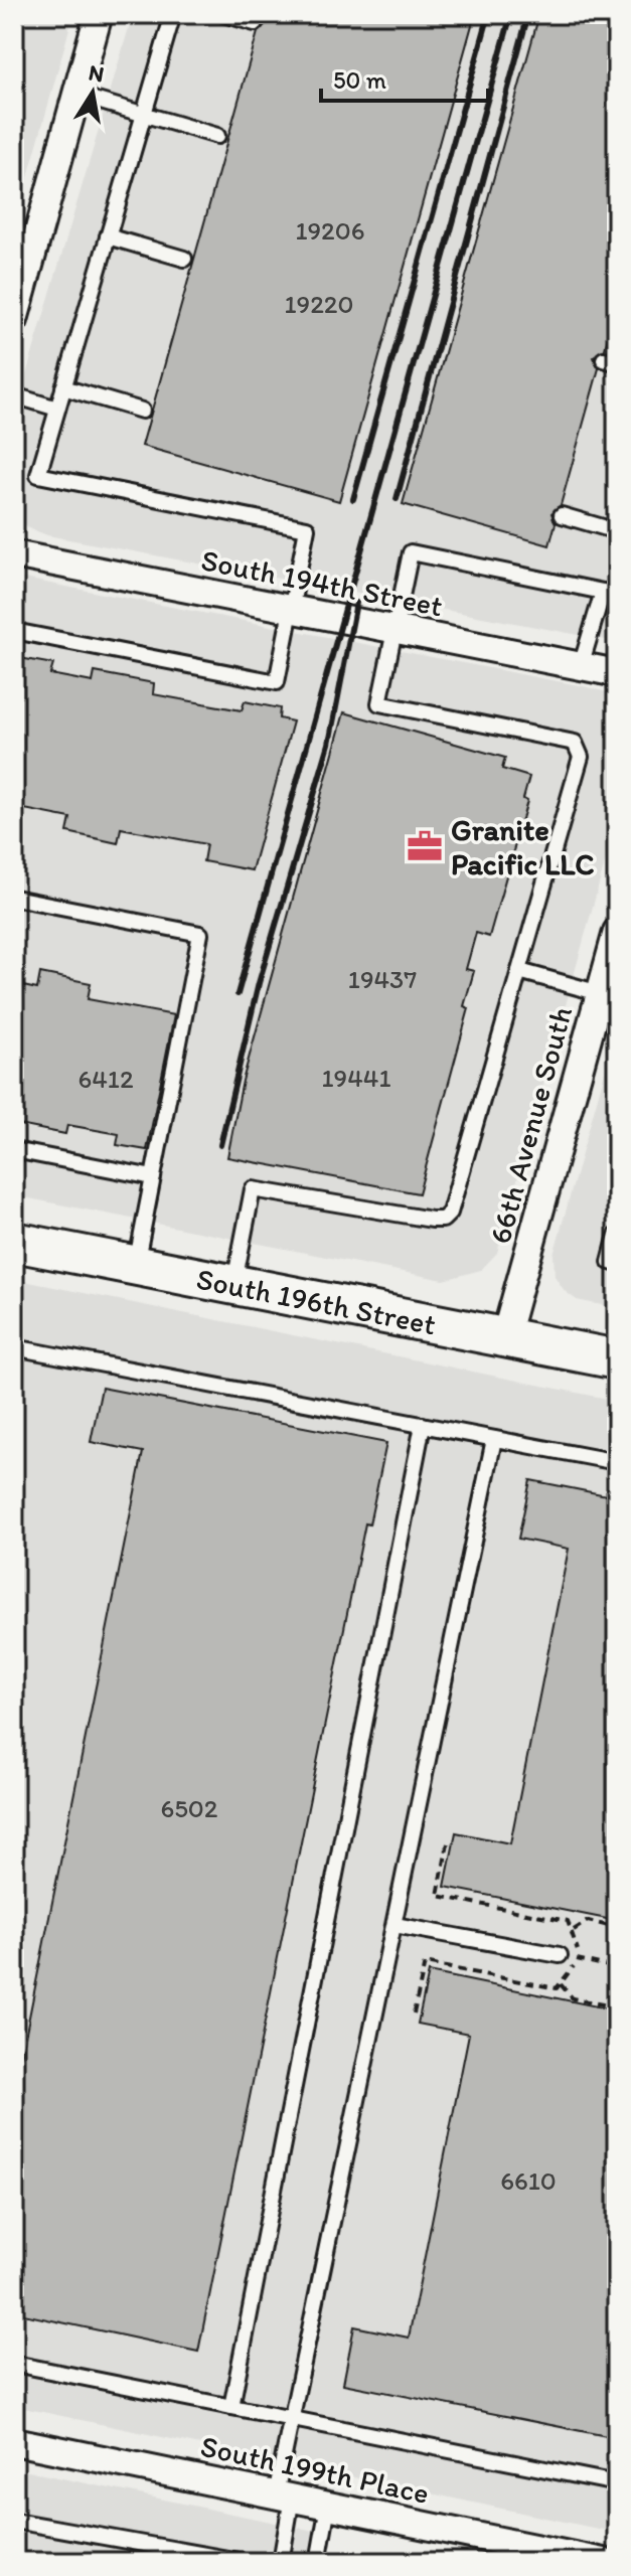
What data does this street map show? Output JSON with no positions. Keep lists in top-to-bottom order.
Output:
{
  "streets": {
    "main road": ["South 196th Street"],
    "street": ["South 194th Street", "66th Avenue South", "South 199th Place"]
  },
  "crossings": [
    ["66th Avenue South", "South 196th Street"]
  ],
  "places": {
    "office": ["Granite Pacific LLC"]
  },
  "house_numbers": [
    "19206",
    "19220",
    "19437",
    "19441",
    "6412",
    "6502",
    "6610"
  ],
  "scale_bar": "50 m",
  "north": "top"
}
